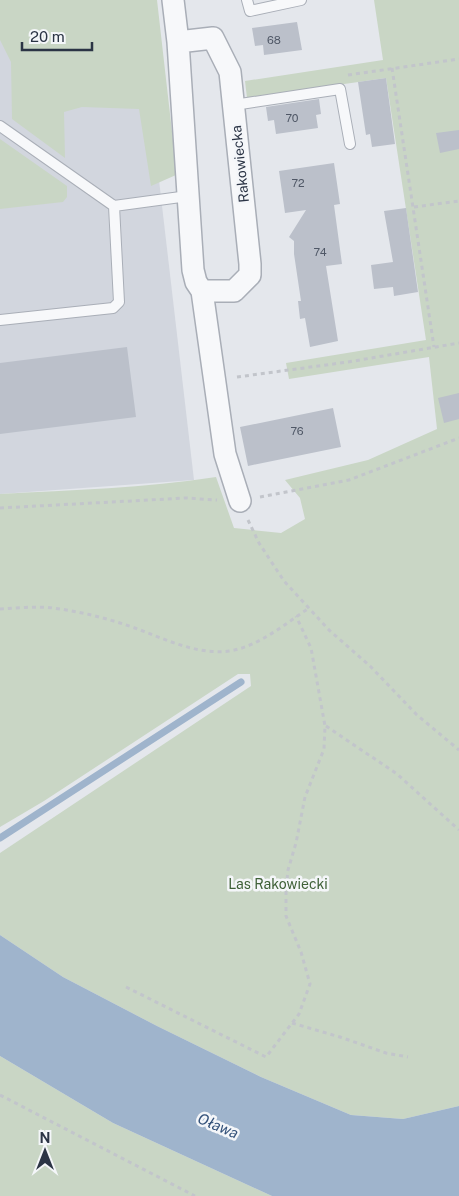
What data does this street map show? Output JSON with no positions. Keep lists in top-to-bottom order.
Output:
{
  "streets": {
    "street": ["Rakowiecka"]
  },
  "water": ["Oława"],
  "parks": ["Las Rakowiecki"],
  "house_numbers": [
    "68",
    "70",
    "72",
    "74",
    "76"
  ],
  "scale_bar": "20 m",
  "north": "top"
}
